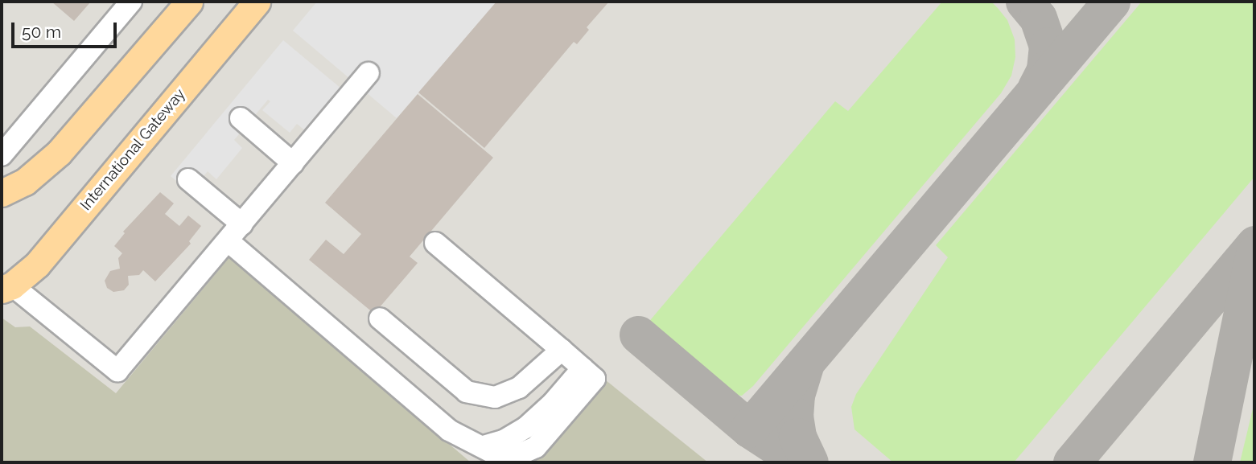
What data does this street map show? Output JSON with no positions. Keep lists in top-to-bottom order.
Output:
{
  "streets": {
    "main road": ["International Gateway"]
  },
  "scale_bar": "50 m"
}
